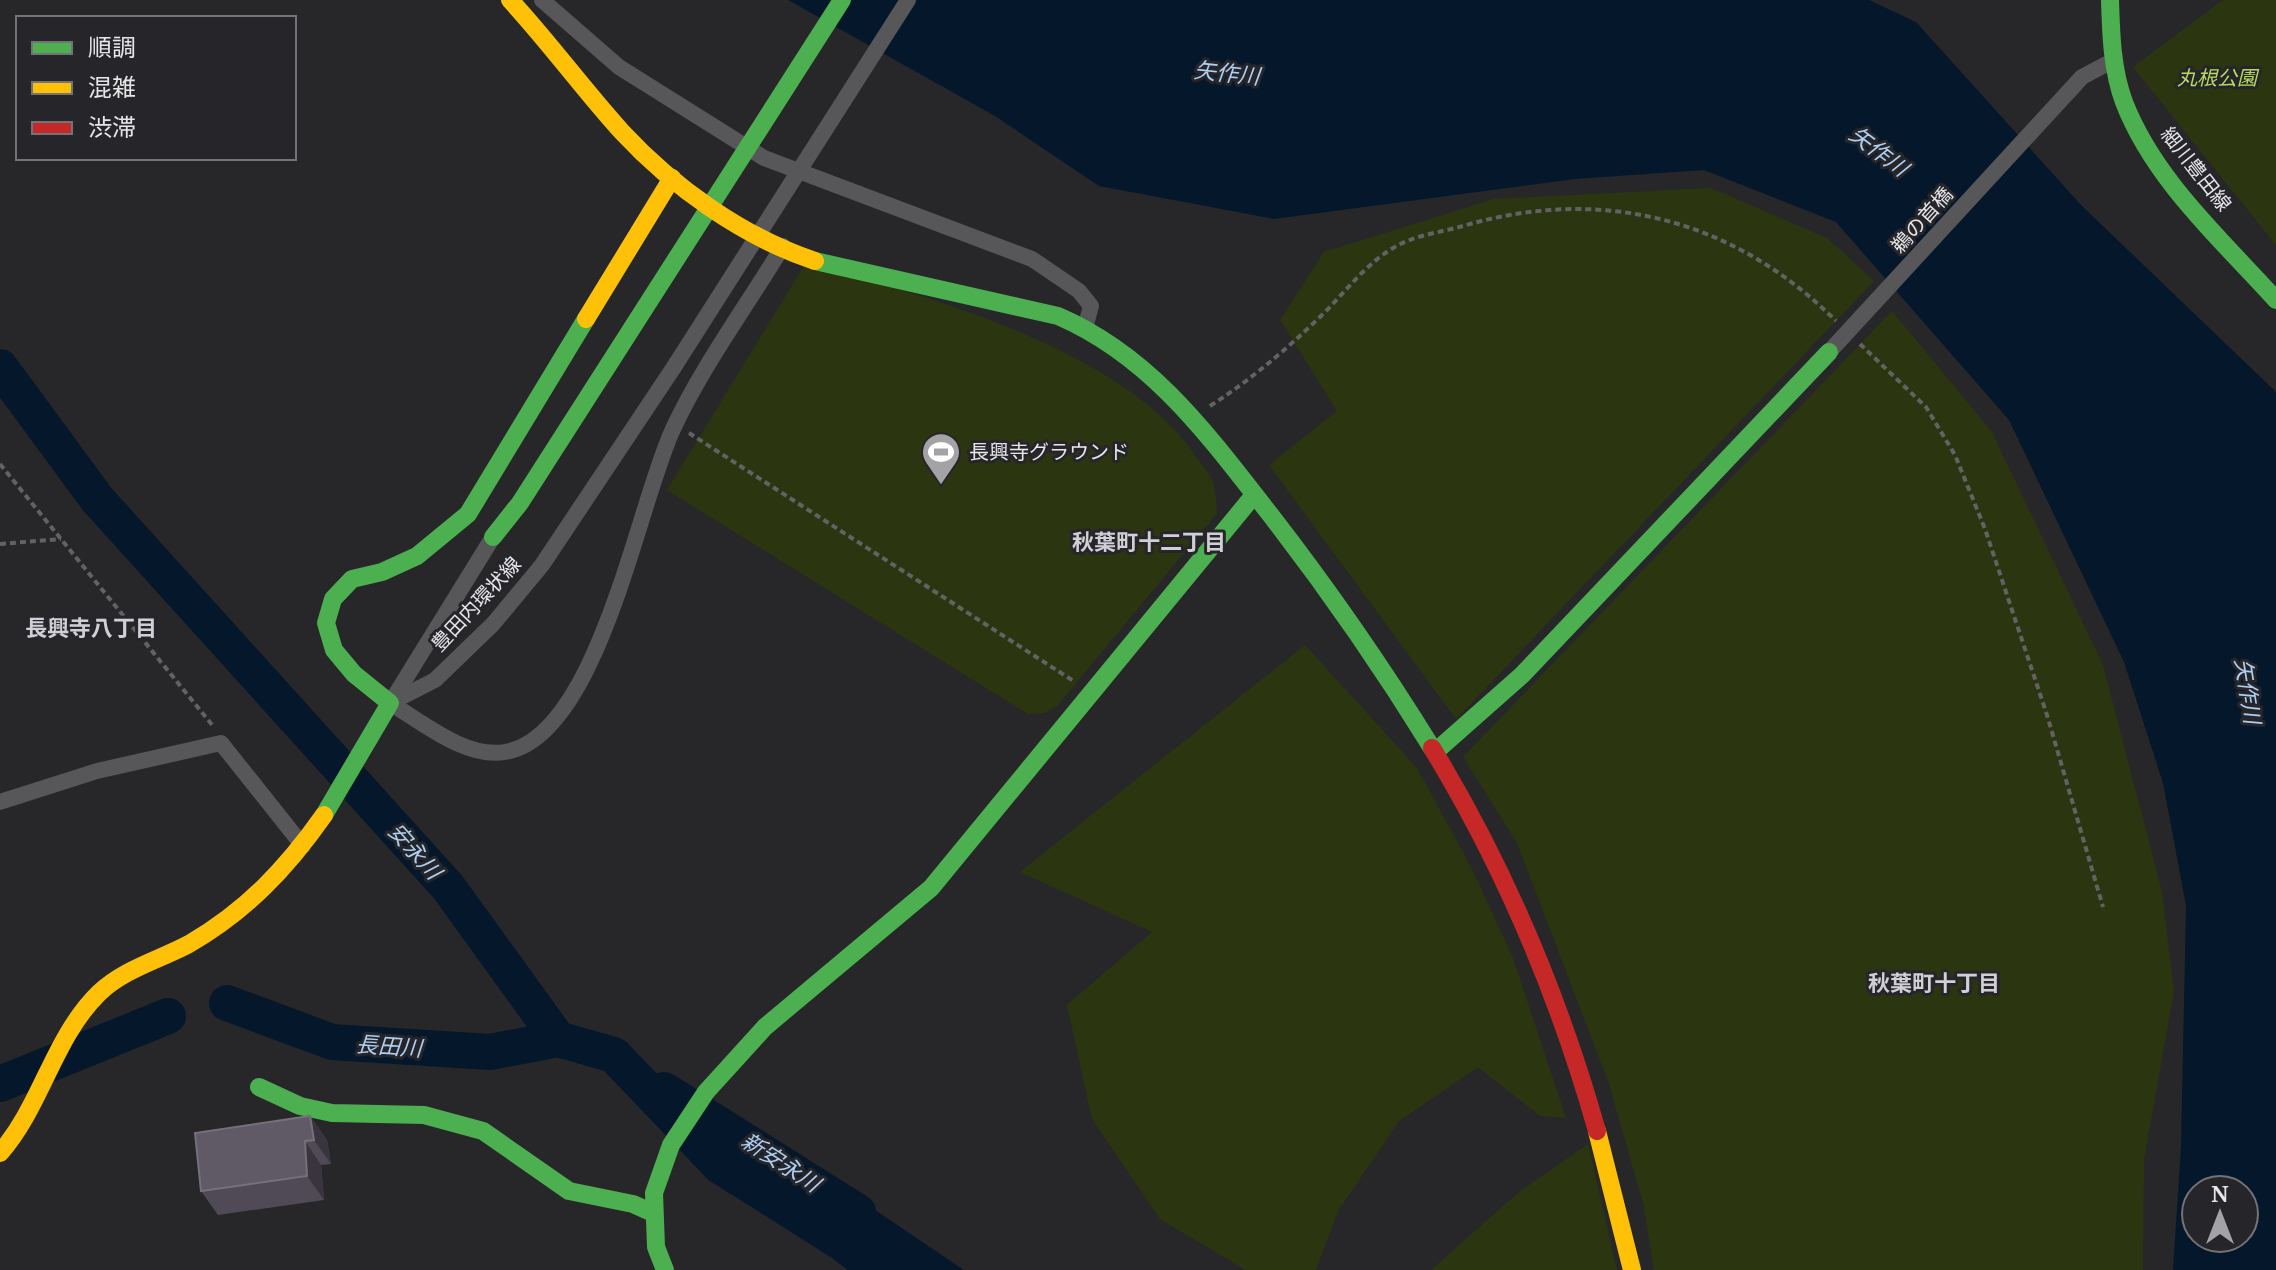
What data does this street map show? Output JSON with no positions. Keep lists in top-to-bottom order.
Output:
{
  "streets": {
    "street": ["細川豊田線", "鵜の首橋", "豊田内環状線"]
  },
  "crossings": [
    ["細川豊田線", "鵜の首橋"]
  ],
  "districts": ["秋葉町十二丁目", "長興寺八丁目", "秋葉町十丁目"],
  "water": [
    "矢作川",
    "安永川",
    "長田川",
    "新安永川"
  ],
  "parks": ["丸根公園"],
  "places": {
    "sports": ["長興寺グラウンド"]
  },
  "legend": ["順調", "混雑", "渋滞"],
  "north": "top"
}
